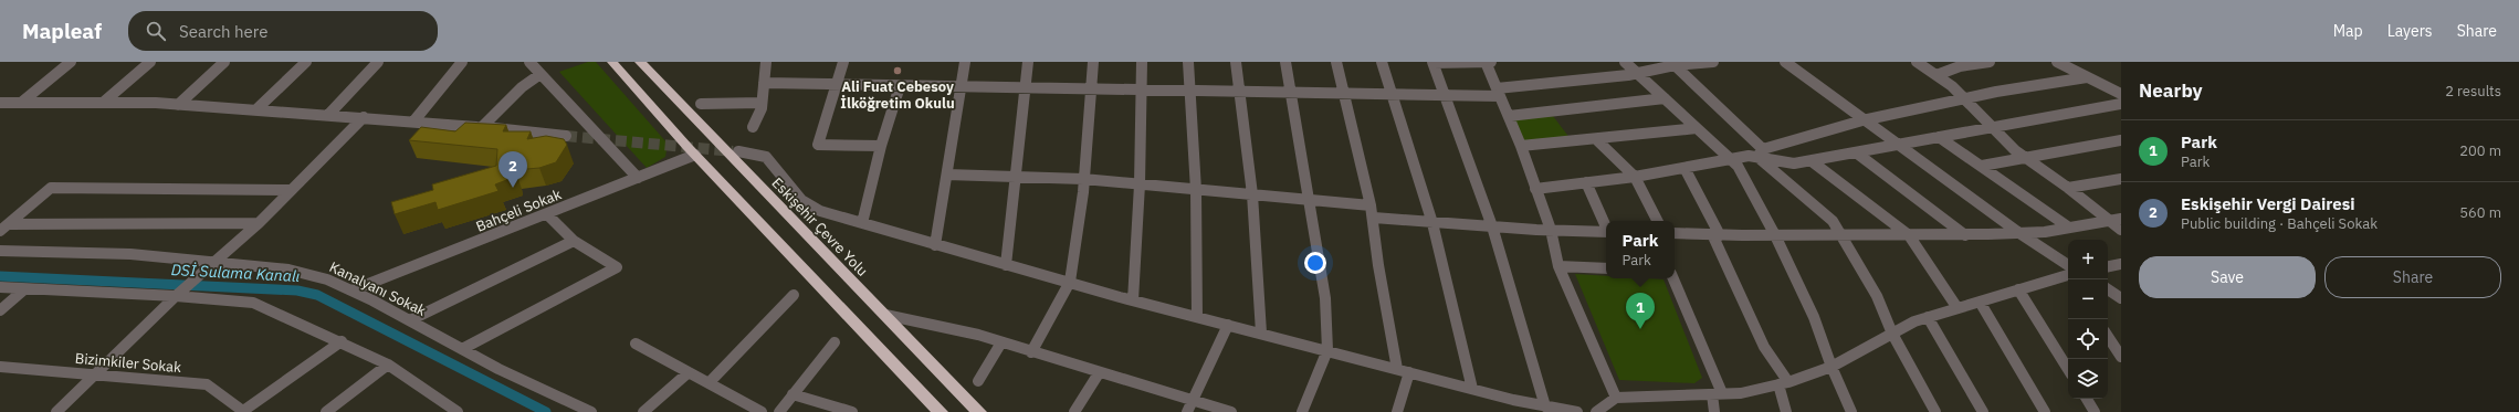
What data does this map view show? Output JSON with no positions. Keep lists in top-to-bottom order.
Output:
{
  "streets": {
    "highway": ["Eskişehir Çevre Yolu"],
    "street": ["Bahçeli Sokak", "Kanalyanı Sokak", "Bizimkiler Sokak"]
  },
  "crossings": [
    ["Bahçeli Sokak", "Kanalyanı Sokak"]
  ],
  "water": ["DSİ Sulama Kanalı"],
  "places": ["Ali Fuat Cebesoy İlköğretim Okulu"],
  "page": {
    "header": "Mapleaf",
    "search": "Search here",
    "nav": ["Map", "Layers", "Share"],
    "heading": ["Nearby", "2 results"],
    "list": [
      {
        "mark": "1",
        "name": "Park",
        "note": "Park",
        "value": "200 m"
      },
      {
        "mark": "2",
        "name": "Eskişehir Vergi Dairesi",
        "note": "Public building · Bahçeli Sokak",
        "value": "560 m"
      }
    ],
    "pins": ["2", "1"],
    "popup": ["Park", "Park"],
    "map_buttons": ["+", "−"],
    "buttons": ["Save", "Share"]
  }
}
